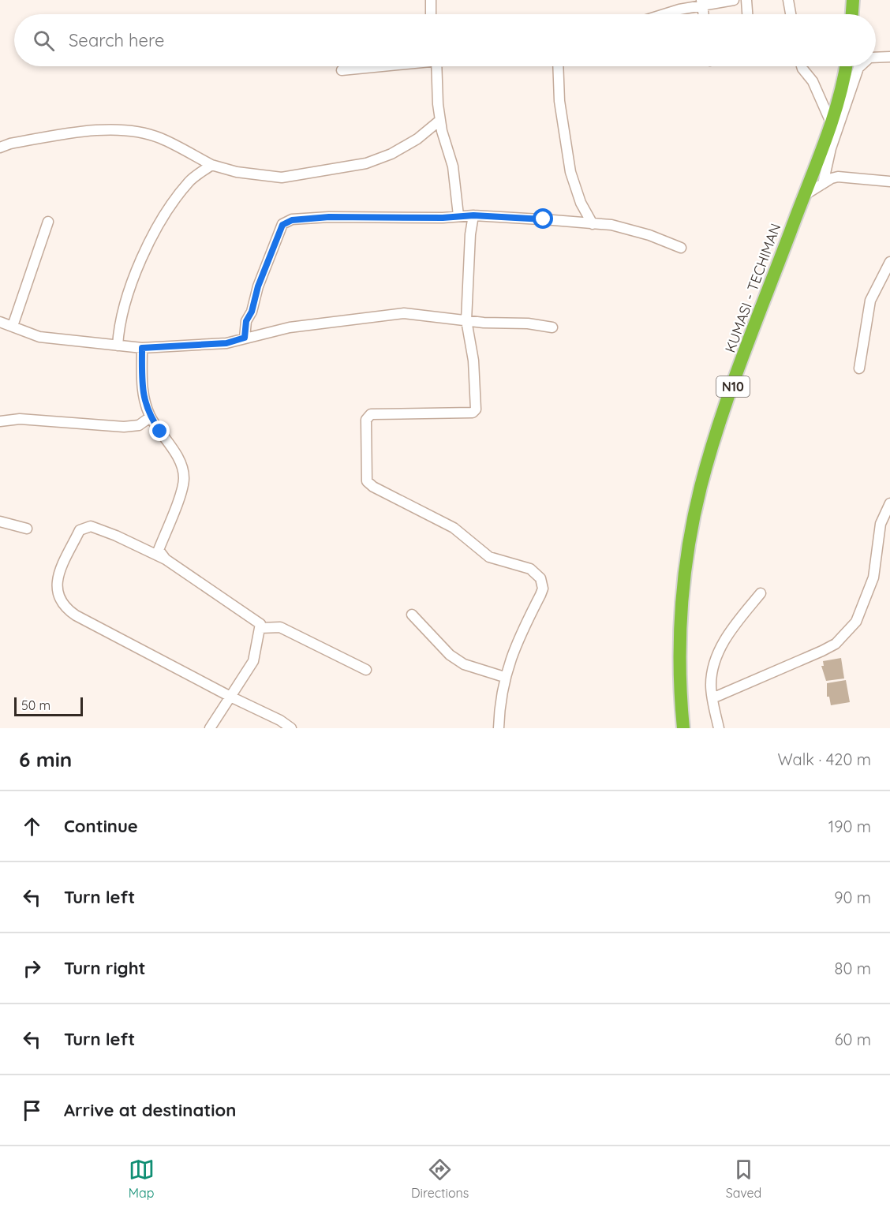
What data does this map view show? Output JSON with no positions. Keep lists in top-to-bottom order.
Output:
{
  "streets": {
    "highway": ["KUMASI - TECHIMAN", "N10"]
  },
  "scale_bar": "50 m",
  "page": {
    "search": "Search here",
    "scale": "50 m",
    "heading": ["6 min", "Walk · 420 m"],
    "list": [
      ["Continue", "190 m"],
      ["Turn left", "90 m"],
      ["Turn right", "80 m"],
      ["Turn left", "60 m"],
      "Arrive at destination"
    ],
    "nav": ["Map", "Directions", "Saved"]
  }
}
